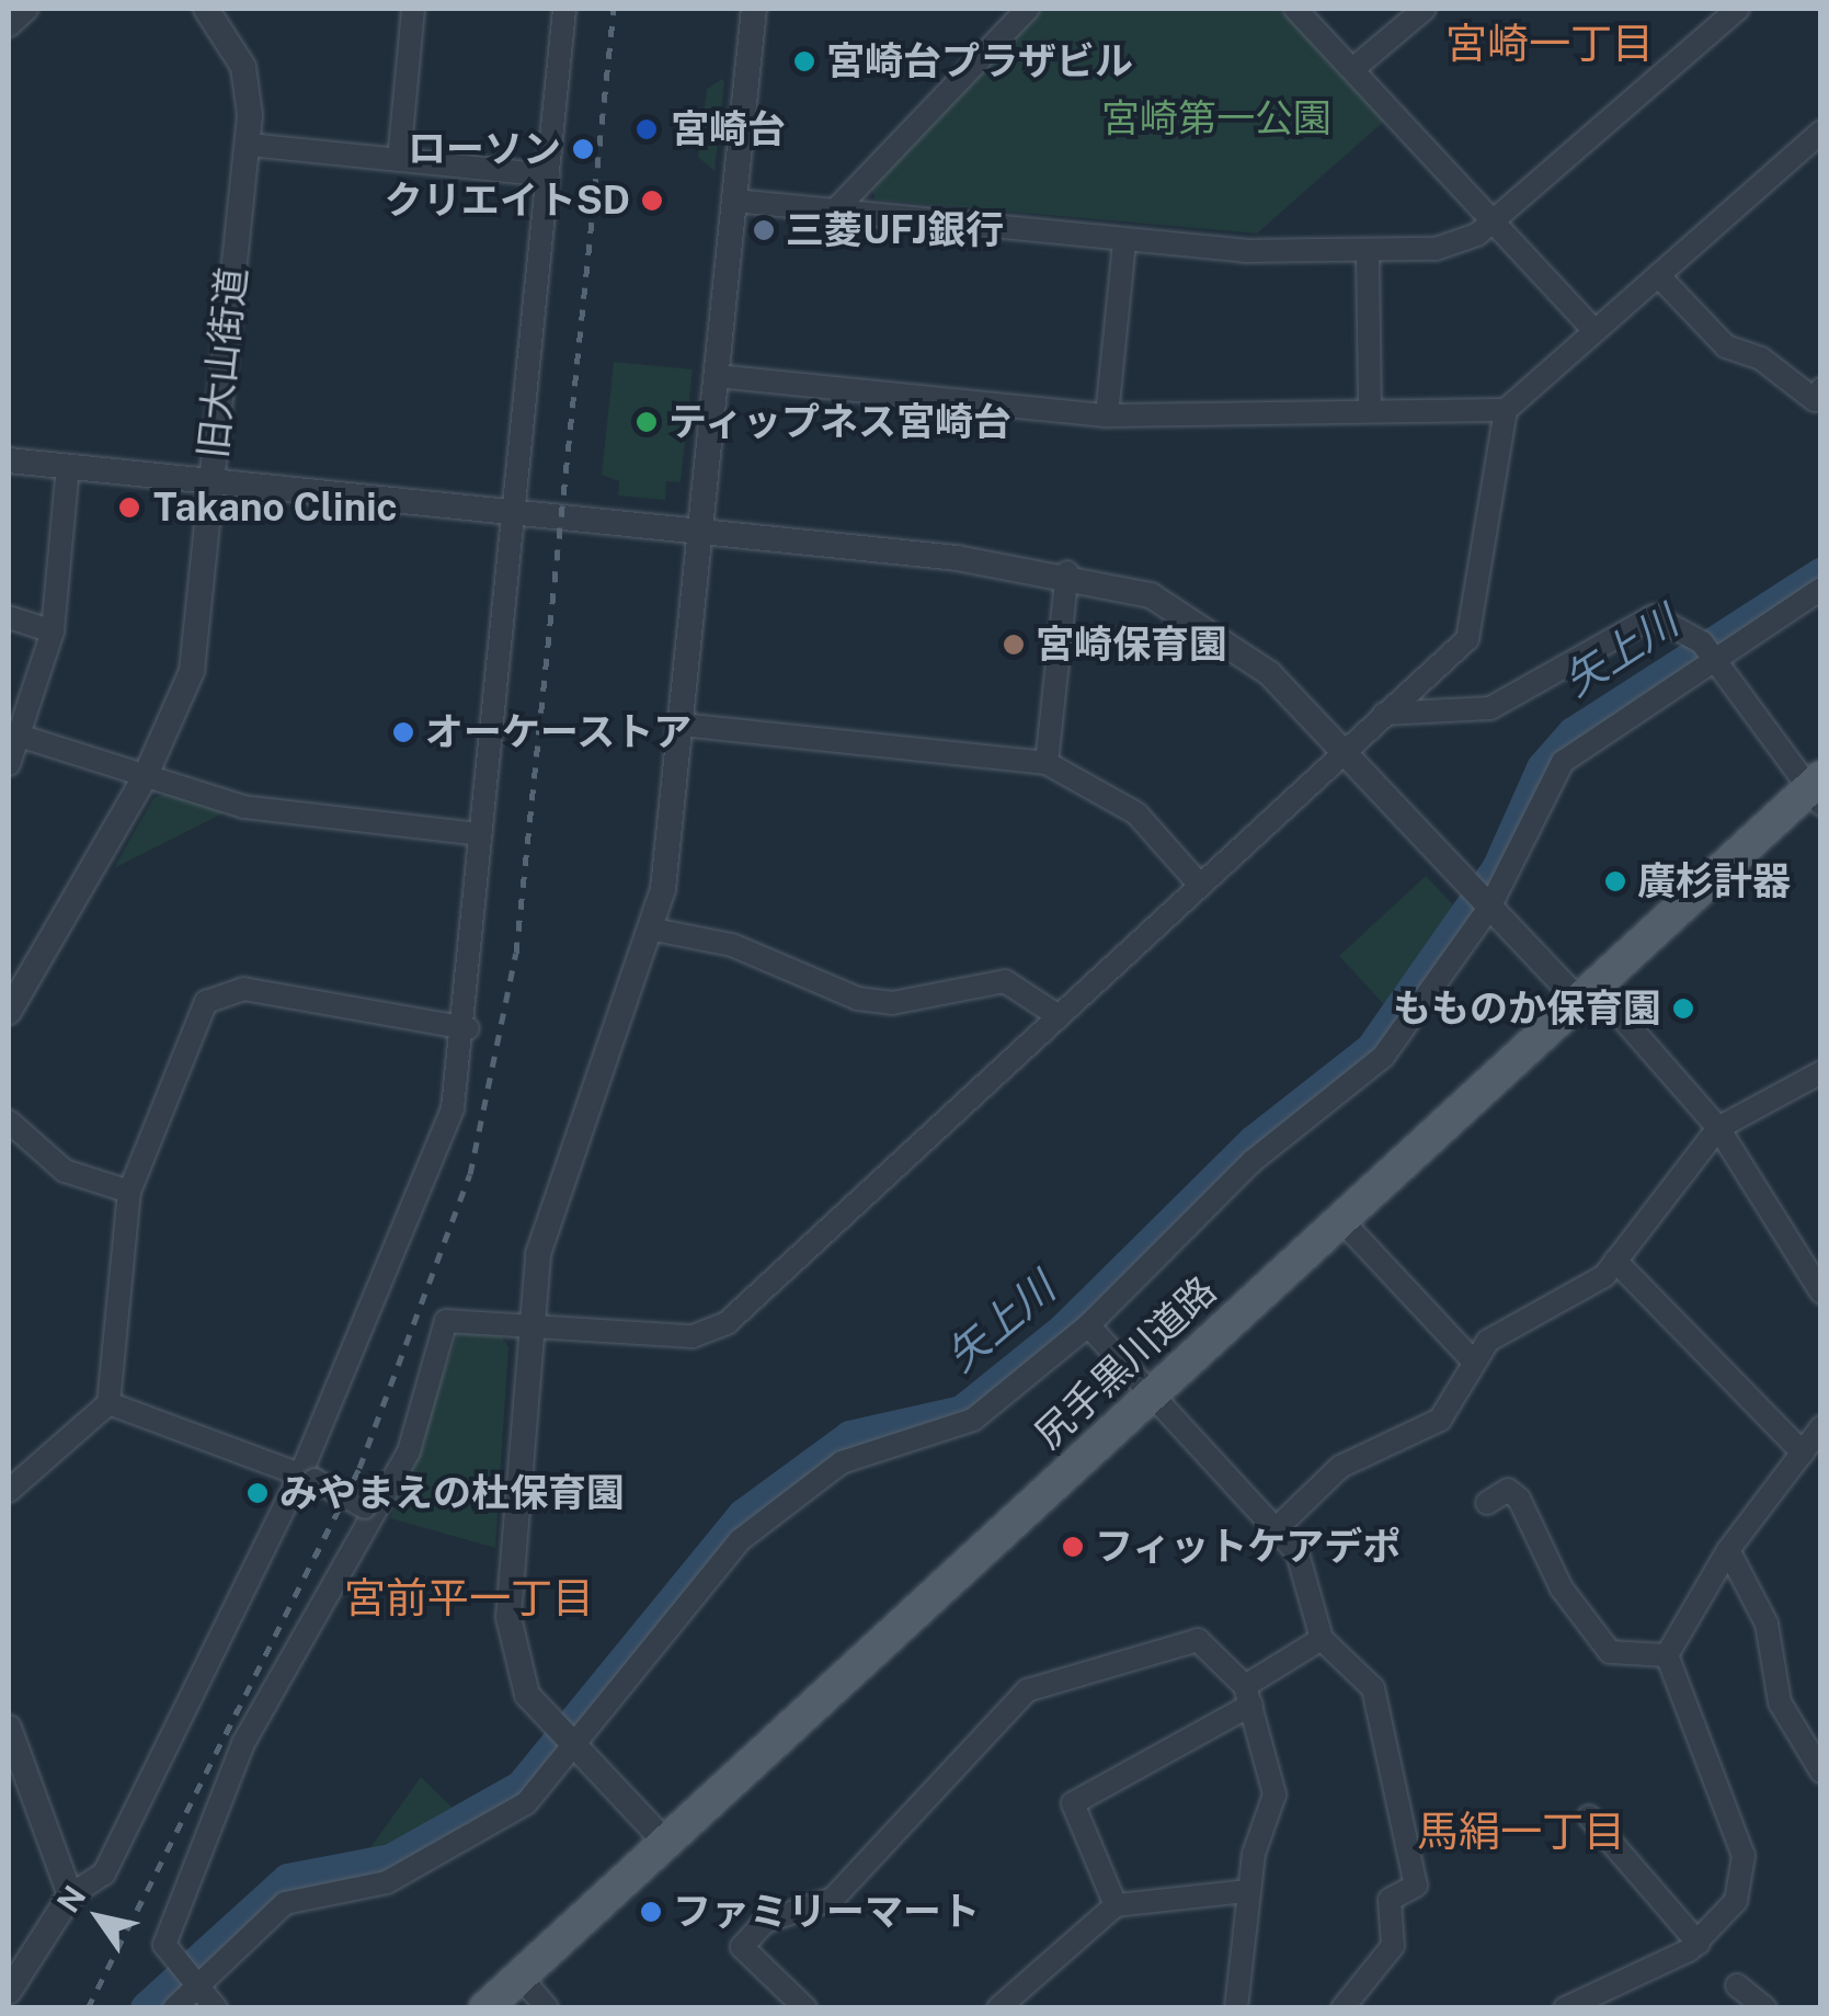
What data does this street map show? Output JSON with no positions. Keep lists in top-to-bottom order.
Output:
{
  "streets": {
    "main road": ["尻手黒川道路"],
    "street": ["旧大山街道"]
  },
  "districts": ["宮崎一丁目", "宮前平一丁目", "馬絹一丁目"],
  "water": ["矢上川"],
  "parks": ["宮崎第一公園"],
  "places": [
    "宮崎台プラザビル",
    "宮崎台",
    "ローソン",
    "クリエイトSD",
    "三菱UFJ銀行",
    "ティップネス宮崎台",
    "Takano Clinic",
    "宮崎保育園",
    "オーケーストア",
    "廣杉計器",
    "もものか保育園",
    "みやまえの杜保育園",
    "フィットケアデポ",
    "ファミリーマート"
  ],
  "north": "top left"
}
